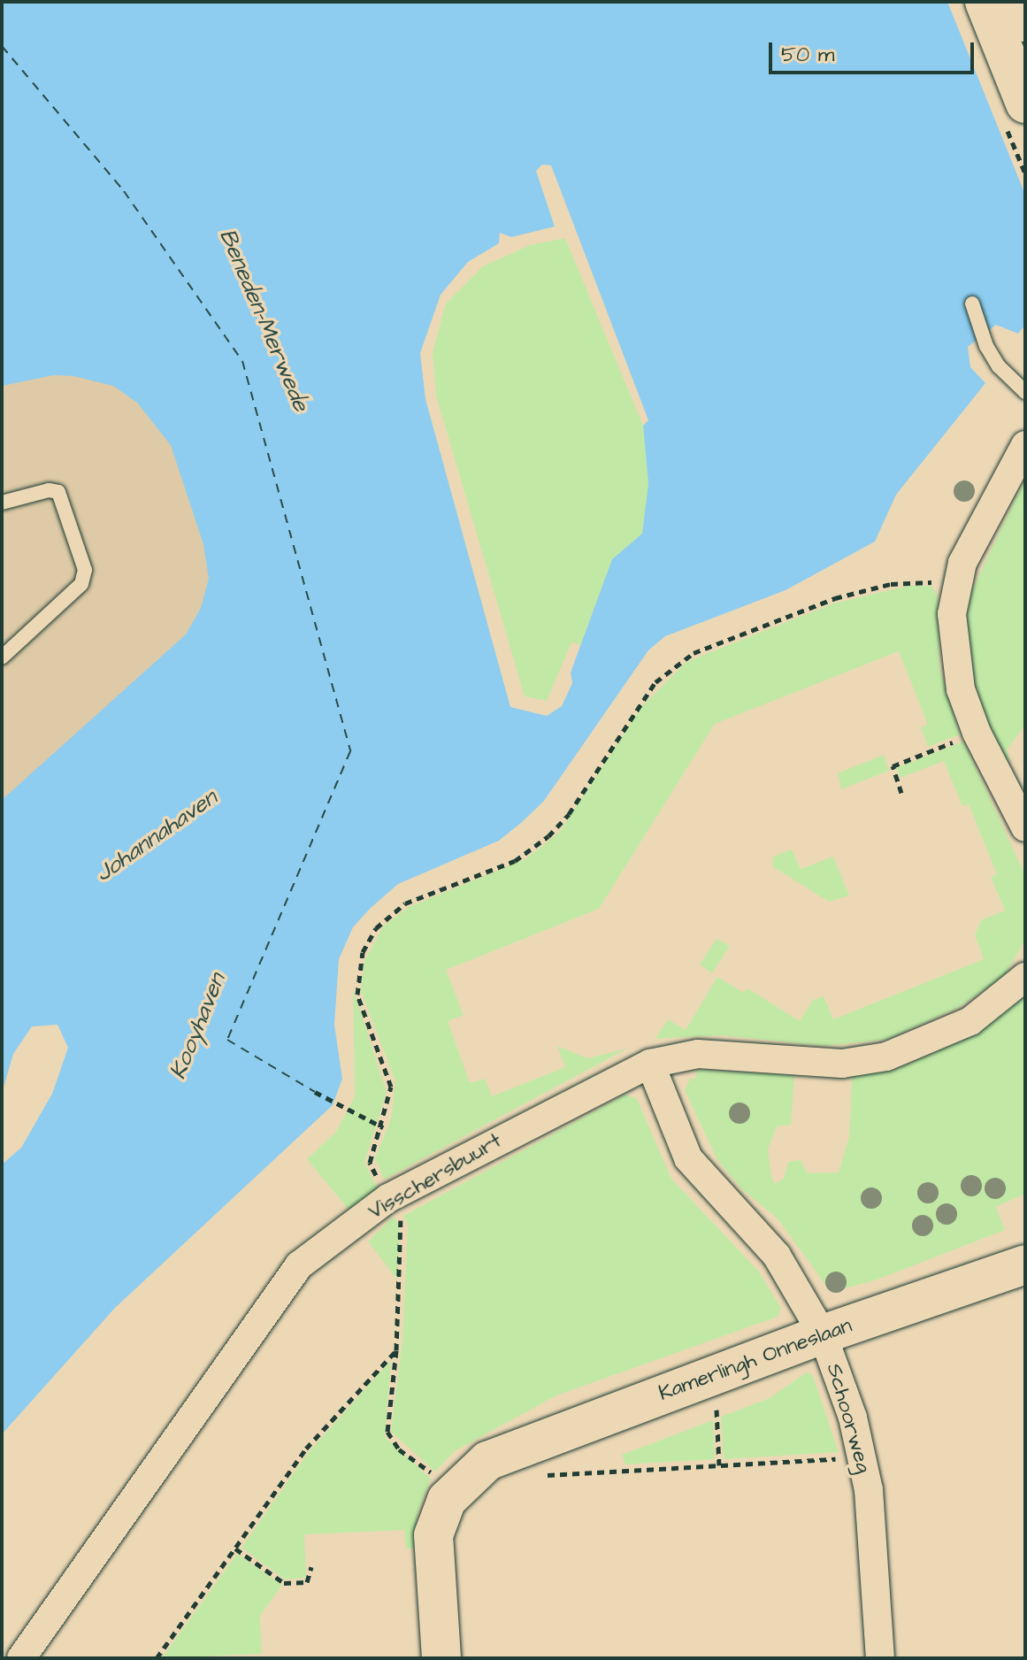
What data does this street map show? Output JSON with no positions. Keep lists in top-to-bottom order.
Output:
{
  "streets": {
    "street": ["Visschersbuurt", "Kamerlingh Onneslaan", "Schoorweg"]
  },
  "crossings": [
    ["Visschersbuurt", "Schoorweg"],
    ["Kamerlingh Onneslaan", "Schoorweg"]
  ],
  "water": ["Beneden-Merwede", "Johannahaven", "Kooyhaven"],
  "scale_bar": "50 m"
}
